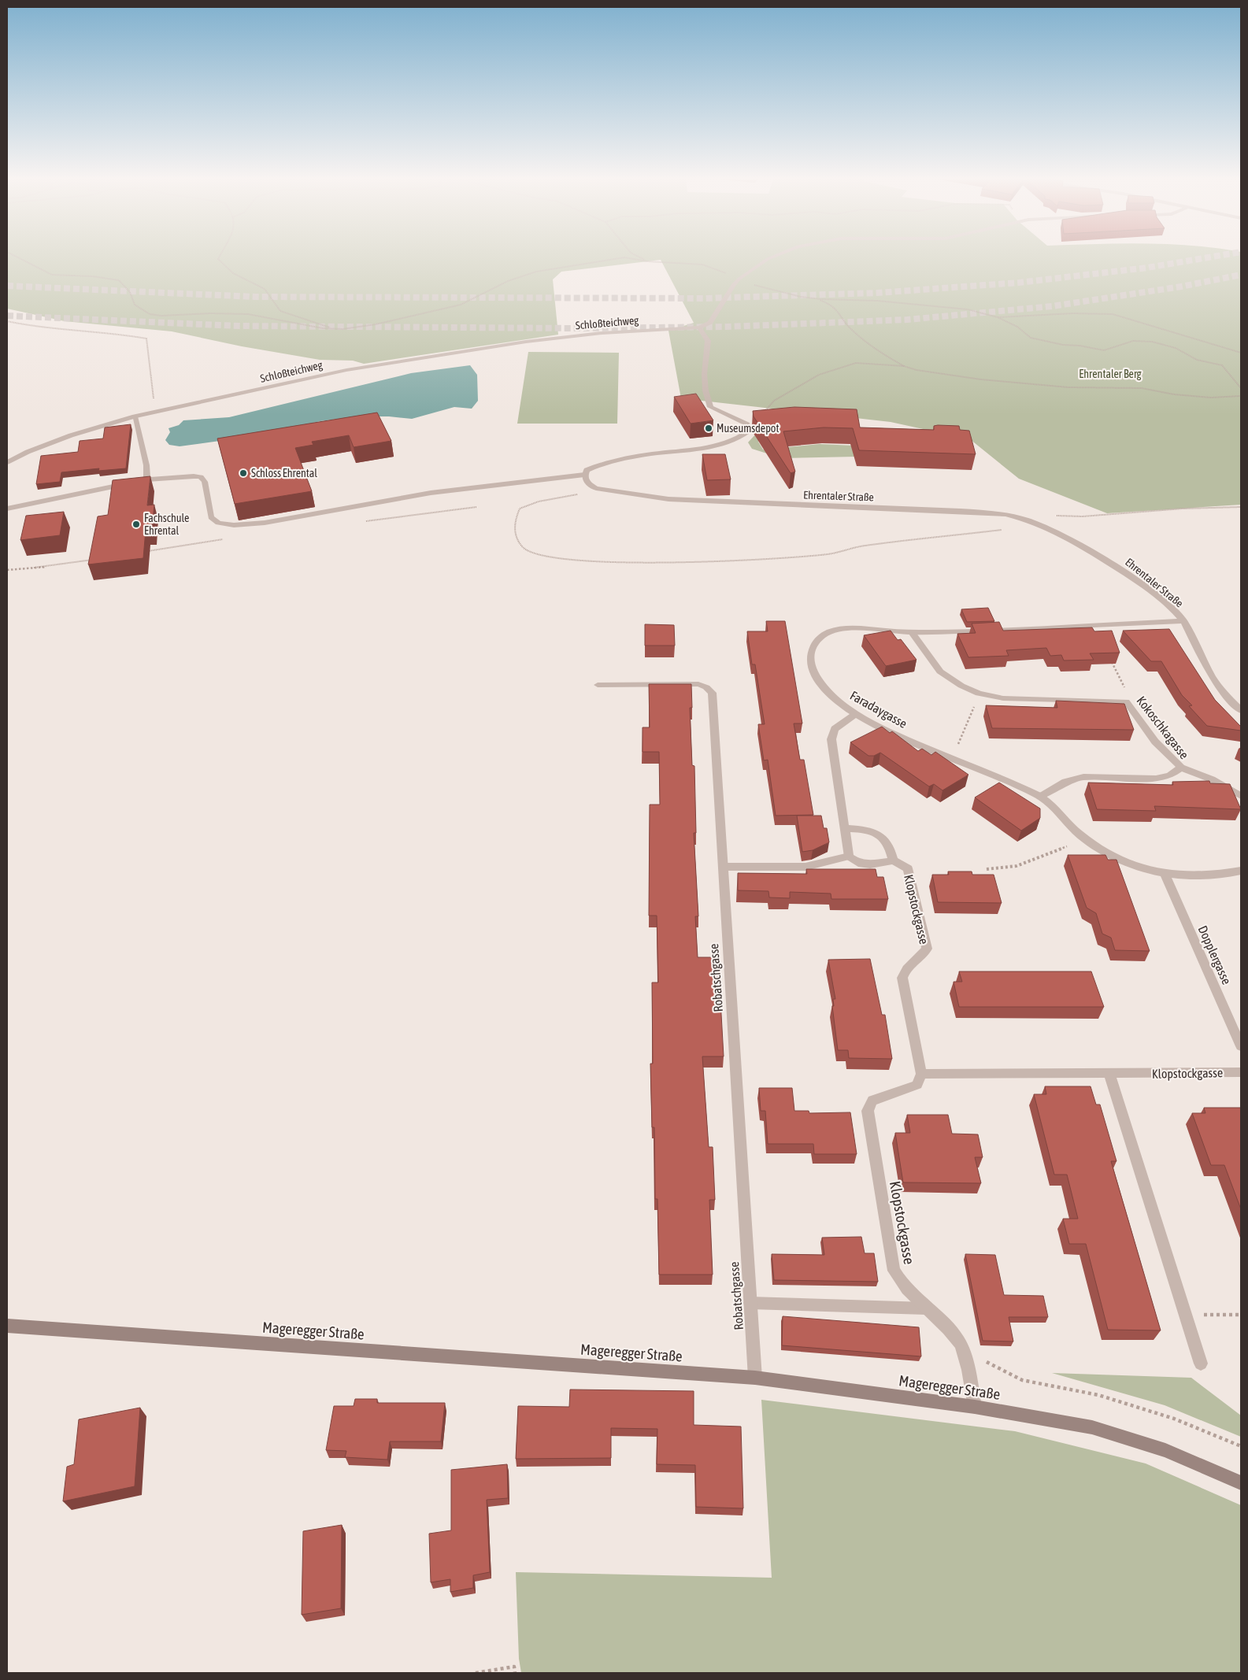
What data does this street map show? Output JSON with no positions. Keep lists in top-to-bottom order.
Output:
{
  "streets": {
    "street": [
      "Schloßteichweg",
      "Ehrentaler Straße",
      "Faradaygasse",
      "Kokoschkagasse",
      "Klopstockgasse",
      "Dopplergasse",
      "Robatschgasse",
      "Mageregger Straße"
    ]
  },
  "crossings": [
    ["Ehrentaler Straße", "Faradaygasse"],
    ["Faradaygasse", "Kokoschkagasse"],
    ["Faradaygasse", "Dopplergasse"],
    ["Klopstockgasse", "Mageregger Straße"],
    ["Robatschgasse", "Mageregger Straße"]
  ],
  "parks": ["Ehrentaler Berg"],
  "places": ["Museumsdepot", "Schloss Ehrental", "Fachschule Ehrental"]
}
